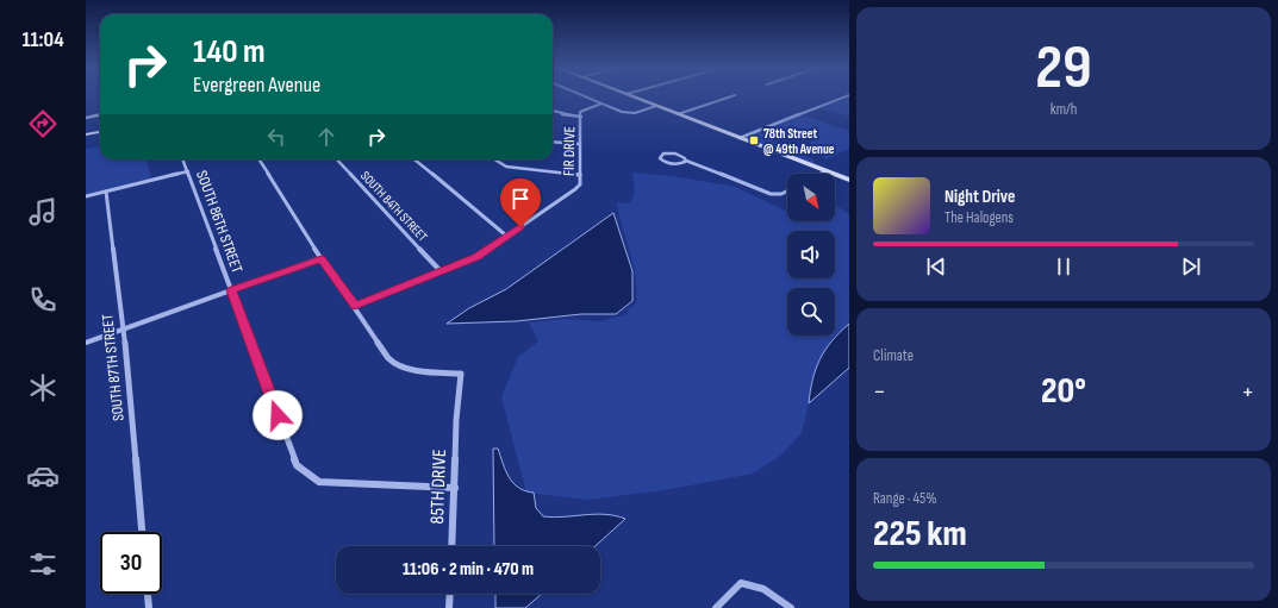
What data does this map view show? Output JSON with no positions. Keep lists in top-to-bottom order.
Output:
{
  "streets": {
    "street": [
      "FIR DRIVE",
      "SOUTH 84TH STREET",
      "SOUTH 86TH STREET",
      "SOUTH 87TH STREET",
      "85TH DRIVE"
    ]
  },
  "crossings": [
    ["FIR DRIVE", "SOUTH 84TH STREET"],
    ["FIR DRIVE", "85TH DRIVE"],
    ["SOUTH 86TH STREET", "85TH DRIVE"]
  ],
  "places": {
    "transit": ["78th Street @ 49th Avenue"]
  },
  "north": "bottom right",
  "page": {
    "tabs": "11:04",
    "tile": [
      ["29", "km/h"],
      "Climate",
      ["Range · 45%", "225 km"]
    ],
    "turn": ["140 m", "Evergreen Avenue"],
    "song": ["Night Drive", "The Halogens"],
    "heat": ["−", "20°", "+"],
    "limit": "30",
    "trip": "11:06 · 2 min · 470 m"
  }
}
